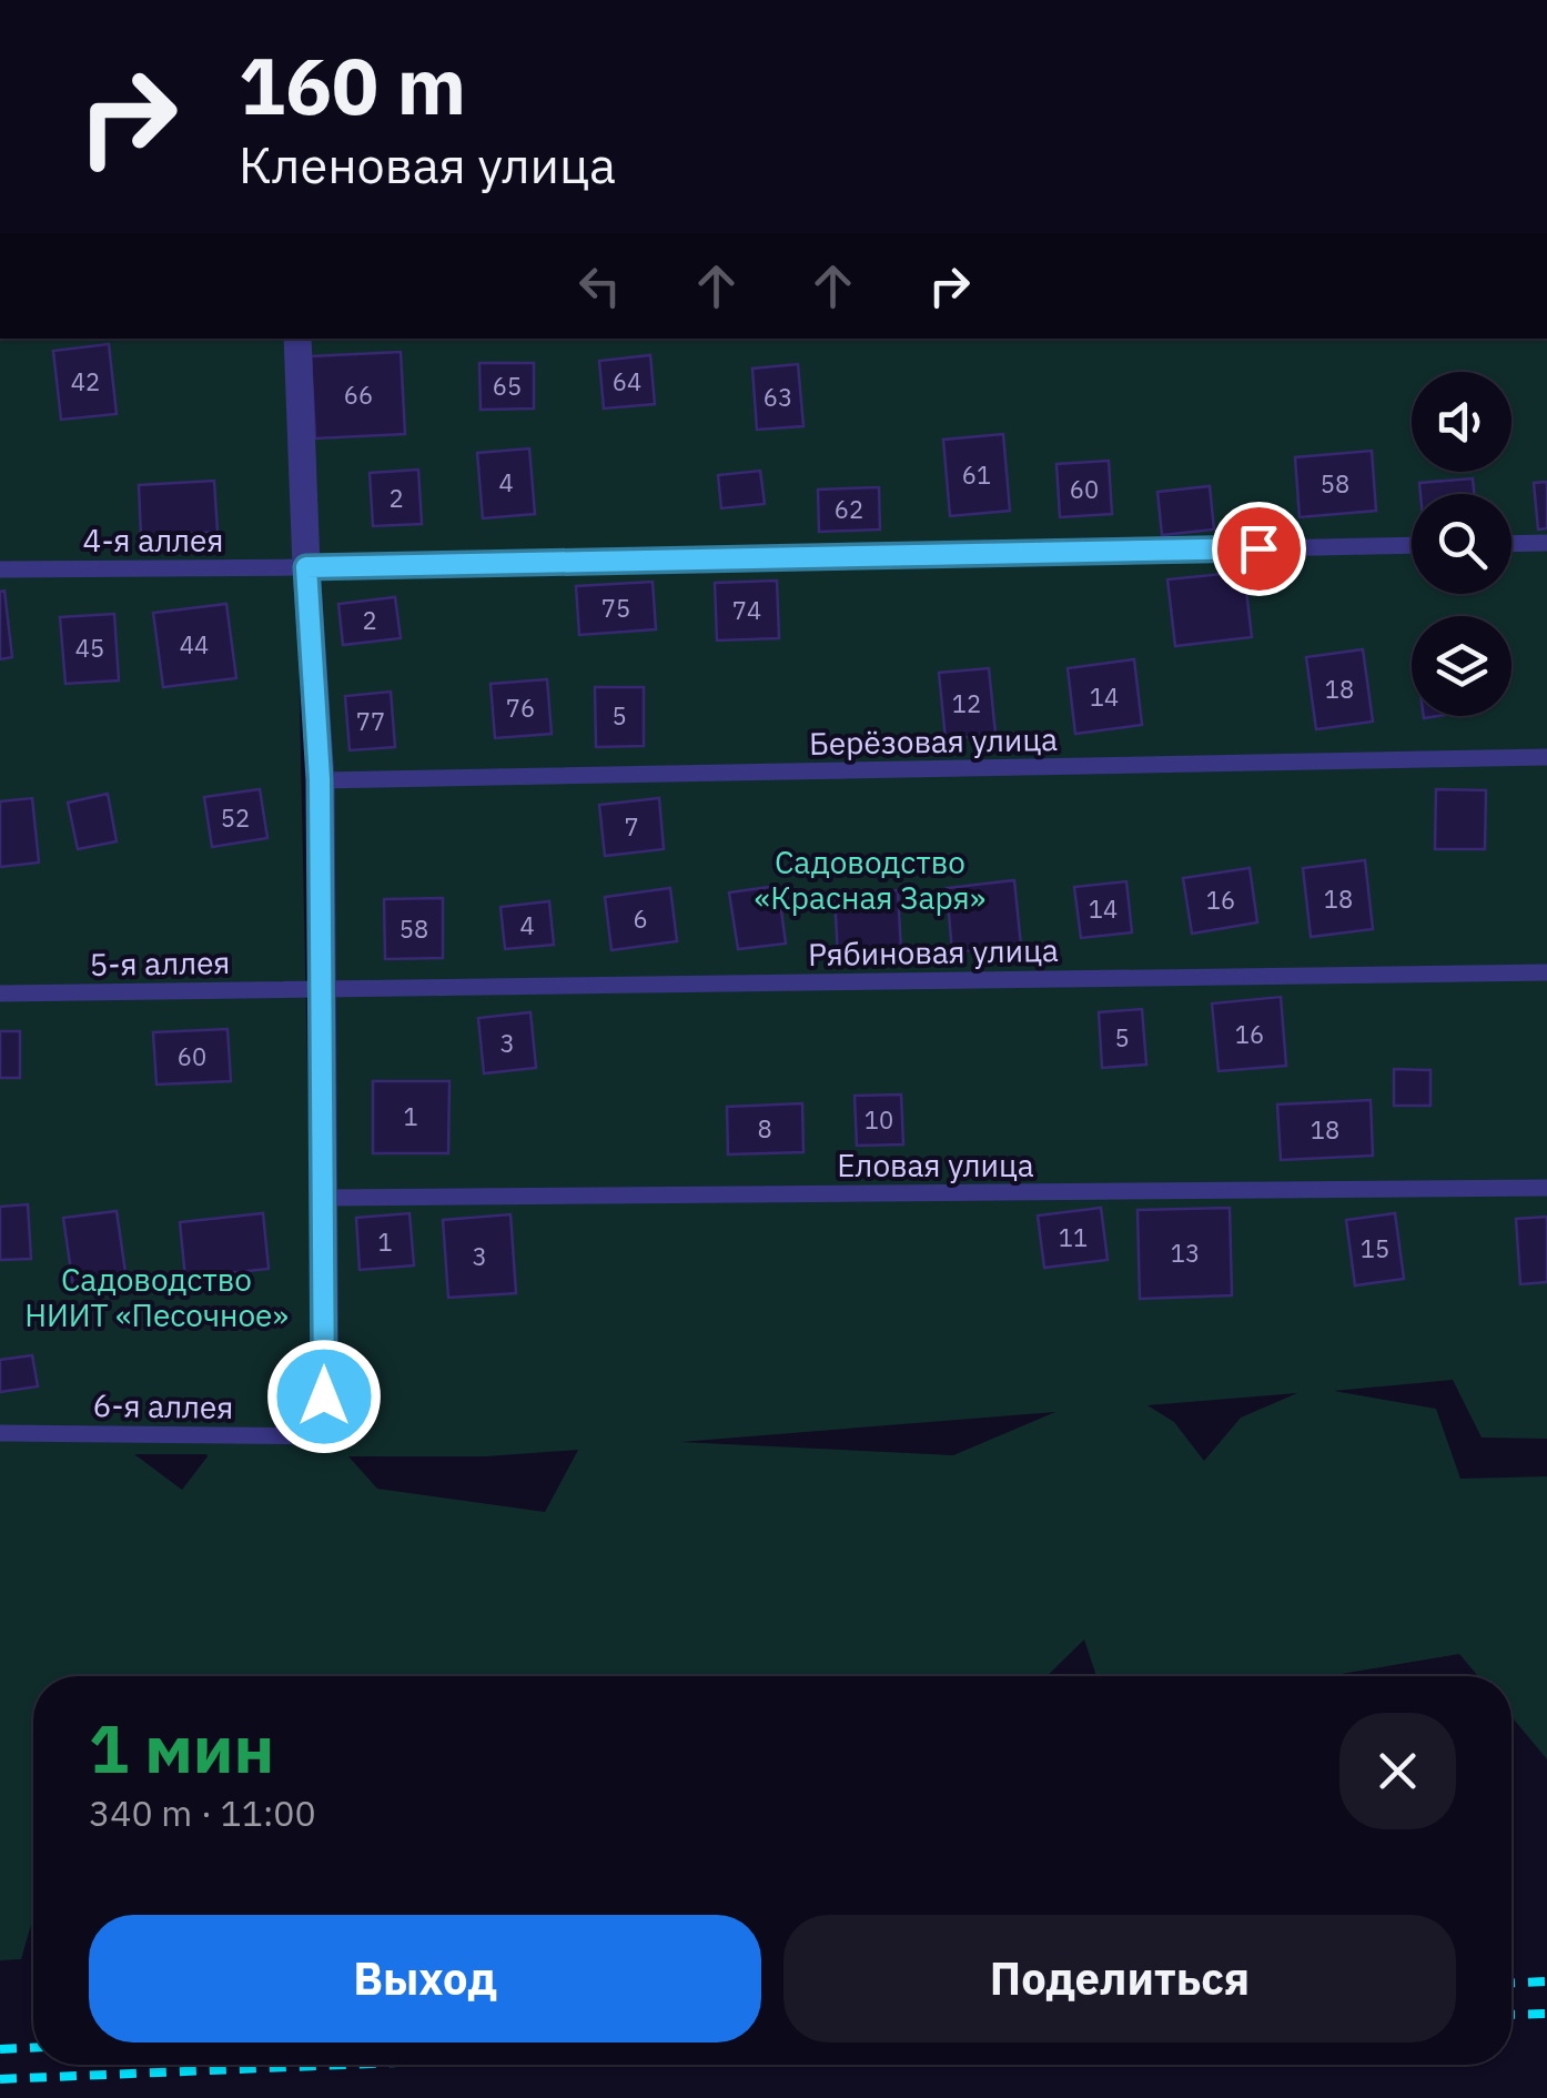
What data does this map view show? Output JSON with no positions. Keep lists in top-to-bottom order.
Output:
{
  "streets": {
    "lane": [
      "4-я аллея",
      "Берёзовая улица",
      "Рябиновая улица",
      "5-я аллея",
      "Еловая улица",
      "6-я аллея"
    ]
  },
  "crossings": [
    ["Рябиновая улица", "5-я аллея"]
  ],
  "parks": ["Садоводство «Красная Заря»", "Садоводство НИИТ «Песочное»"],
  "house_numbers": [
    "42",
    "64",
    "65",
    "66",
    "63",
    "61",
    "4",
    "58",
    "60",
    "2",
    "62",
    "75",
    "74",
    "2",
    "44",
    "45",
    "18",
    "14",
    "12",
    "76",
    "5",
    "77",
    "52",
    "7",
    "18",
    "16",
    "14",
    "6",
    "4",
    "58",
    "16",
    "5",
    "3",
    "60",
    "1",
    "10",
    "8",
    "18",
    "11",
    "1",
    "15",
    "13",
    "3"
  ],
  "page": {
    "turn": ["160 m", "Кленовая улица"],
    "heading": ["1 мин", "340 m · 11:00"],
    "buttons": ["Выход", "Поделиться"]
  }
}
